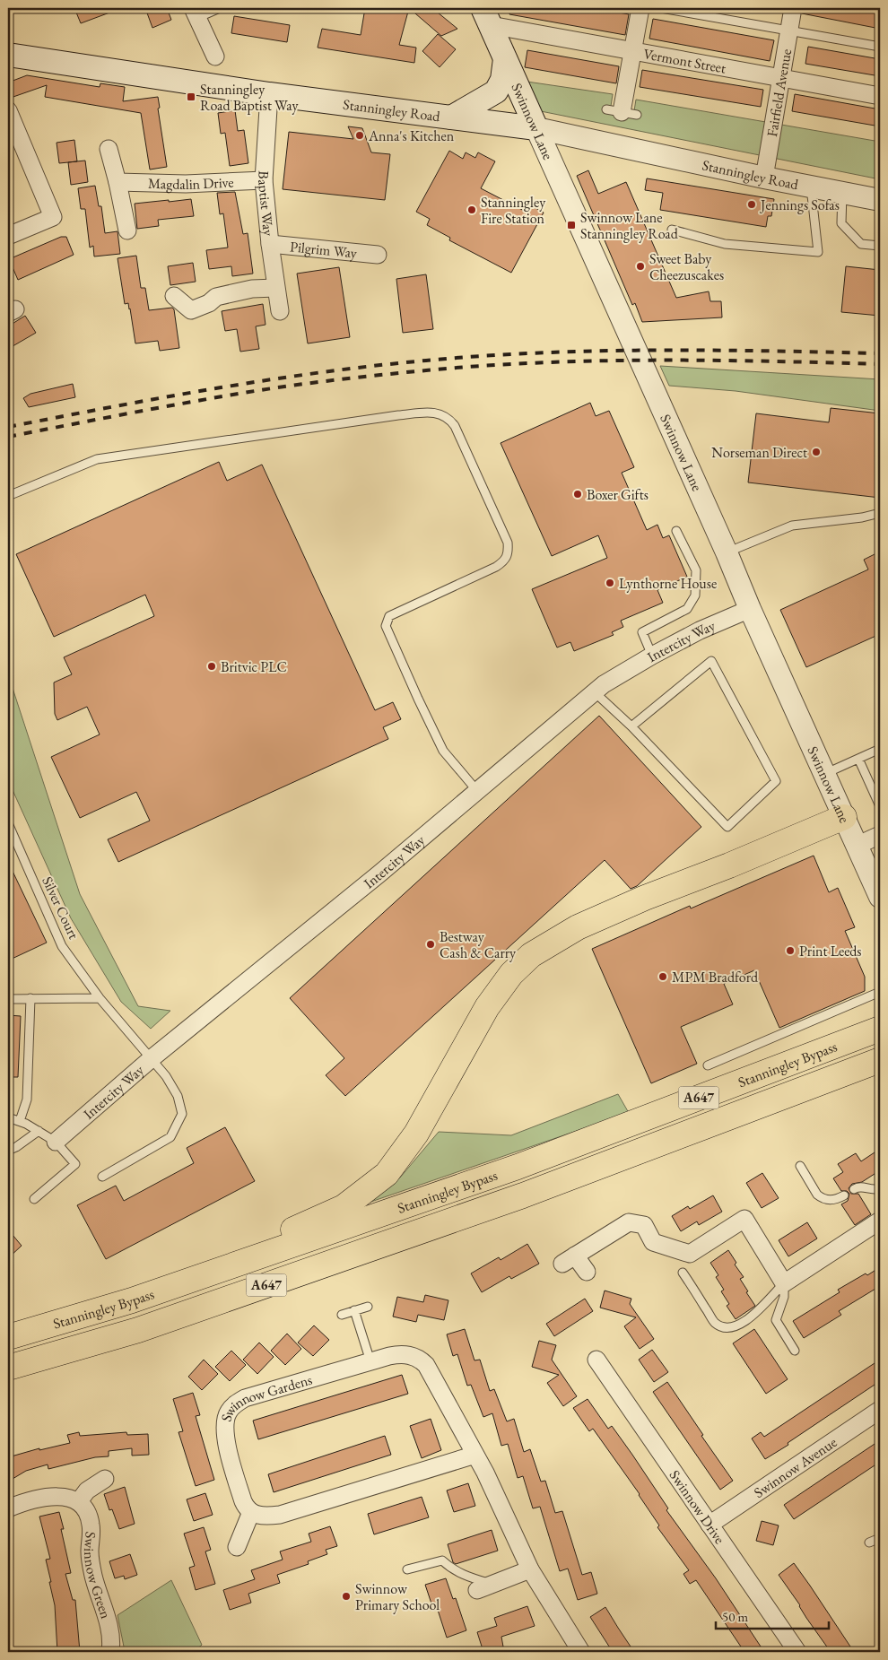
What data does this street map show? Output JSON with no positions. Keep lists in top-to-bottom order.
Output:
{
  "streets": {
    "highway": ["Stanningley Bypass", "A647"],
    "main road": ["Stanningley Road", "Swinnow Lane"],
    "street": [
      "Vermont Street",
      "Fairfield Avenue",
      "Magdalin Drive",
      "Baptist Way",
      "Pilgrim Way",
      "Intercity Way",
      "Swinnow Gardens",
      "Swinnow Avenue",
      "Swinnow Drive",
      "Swinnow Green"
    ],
    "lane": ["Silver Court"]
  },
  "crossings": [
    ["Vermont Street", "Fairfield Avenue"],
    ["Vermont Street", "Swinnow Lane"],
    ["Fairfield Avenue", "Stanningley Road"],
    ["Stanningley Road", "Swinnow Lane"],
    ["Stanningley Road", "Baptist Way"],
    ["Swinnow Lane", "Intercity Way"],
    ["Magdalin Drive", "Baptist Way"],
    ["Baptist Way", "Pilgrim Way"],
    ["Intercity Way", "Silver Court"],
    ["Swinnow Avenue", "Swinnow Drive"]
  ],
  "places": {
    "transit": ["Stanningley Road Baptist Way", "Swinnow Lane Stanningley Road"],
    "other": [
      "Anna's Kitchen",
      "Jennings Sofas",
      "Stanningley Fire Station",
      "Sweet Baby Cheezuscakes",
      "Norseman Direct",
      "Boxer Gifts",
      "Lynthorne House",
      "Britvic PLC",
      "Bestway Cash & Carry",
      "Print Leeds",
      "MPM Bradford",
      "Swinnow Primary School"
    ]
  },
  "scale_bar": "50 m"
}
